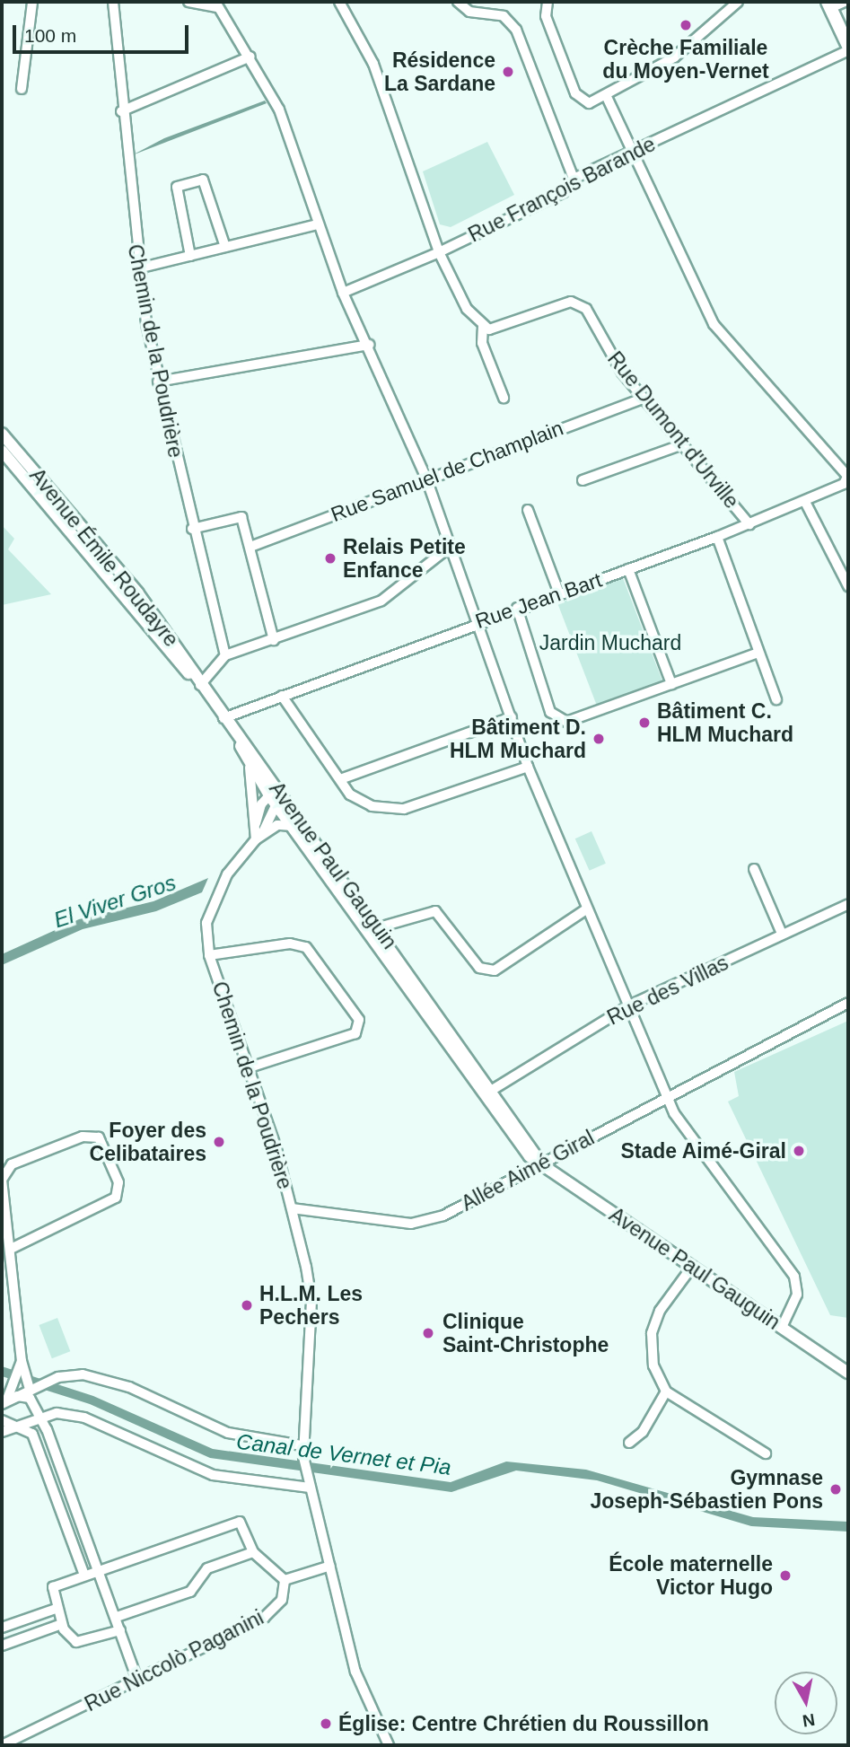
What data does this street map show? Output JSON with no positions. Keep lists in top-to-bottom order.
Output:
{
  "streets": {
    "street": [
      "Rue François Barande",
      "Chemin de la Poudrière",
      "Rue Dumont d'Urville",
      "Rue Samuel de Champlain",
      "Avenue Émile Roudayre",
      "Rue Jean Bart",
      "Avenue Paul Gauguin",
      "Rue des Villas",
      "Allée Aimé Giral",
      "Rue Niccolò Paganini"
    ]
  },
  "crossings": [
    ["Chemin de la Poudrière", "Avenue Paul Gauguin"],
    ["Chemin de la Poudrière", "Allée Aimé Giral"],
    ["Rue Dumont d'Urville", "Rue Samuel de Champlain"],
    ["Rue Dumont d'Urville", "Rue Jean Bart"],
    ["Avenue Émile Roudayre", "Rue Jean Bart"],
    ["Avenue Émile Roudayre", "Avenue Paul Gauguin"],
    ["Avenue Paul Gauguin", "Rue des Villas"],
    ["Avenue Paul Gauguin", "Allée Aimé Giral"]
  ],
  "water": ["El Viver Gros", "Canal de Vernet et Pia"],
  "parks": ["Jardin Muchard"],
  "places": [
    "Crèche Familiale du Moyen-Vernet",
    "Résidence La Sardane",
    "Relais Petite Enfance",
    "Bâtiment C. HLM Muchard",
    "Bâtiment D. HLM Muchard",
    "Foyer des Celibataires",
    "Stade Aimé-Giral",
    "H.L.M. Les Pechers",
    "Clinique Saint-Christophe",
    "Gymnase Joseph-Sébastien Pons",
    "École maternelle Victor Hugo",
    "Église: Centre Chrétien du Roussillon"
  ],
  "scale_bar": "100 m",
  "north": "bottom"
}
